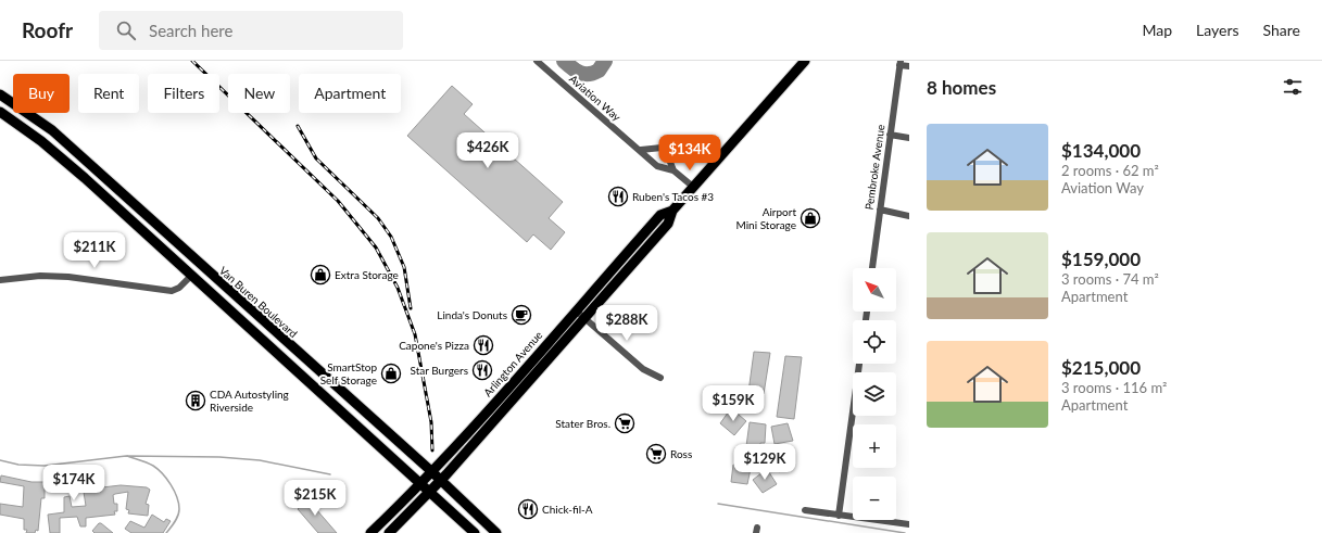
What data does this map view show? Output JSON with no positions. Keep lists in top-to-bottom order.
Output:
{
  "streets": {
    "main road": ["Van Buren Boulevard", "Arlington Avenue"],
    "street": ["Aviation Way", "Pembroke Avenue"]
  },
  "crossings": [
    ["Aviation Way", "Arlington Avenue"],
    ["Van Buren Boulevard", "Arlington Avenue"]
  ],
  "places": {
    "restaurant": [
      "Ruben's Tacos #3",
      "Capone's Pizza",
      "Star Burgers",
      "Chick-fil-A"
    ],
    "shop": ["Airport Mini Storage", "Extra Storage", "SmartStop Self Storage"],
    "cafe": ["Linda's Donuts"],
    "building": ["CDA Autostyling Riverside"],
    "supermarket": ["Stater Bros.", "Ross"]
  },
  "north": "top left",
  "page": {
    "header": "Roofr",
    "search": "Search here",
    "nav": ["Map", "Layers", "Share"],
    "heading": "8 homes",
    "chip": [
      "Buy",
      "Rent",
      "Filters",
      "New",
      "Apartment"
    ],
    "list": [
      {
        "name": "$134,000",
        "note": "2 rooms · 62 m² · Aviation Way"
      },
      {
        "name": "$159,000",
        "note": "3 rooms · 74 m² · Apartment"
      },
      {
        "name": "$215,000",
        "note": "3 rooms · 116 m² · Apartment"
      }
    ],
    "price": [
      "$426K",
      "$134K",
      "$211K",
      "$288K",
      "$159K",
      "$129K",
      "$174K",
      "$215K"
    ],
    "map_buttons": ["+", "−"]
  }
}
